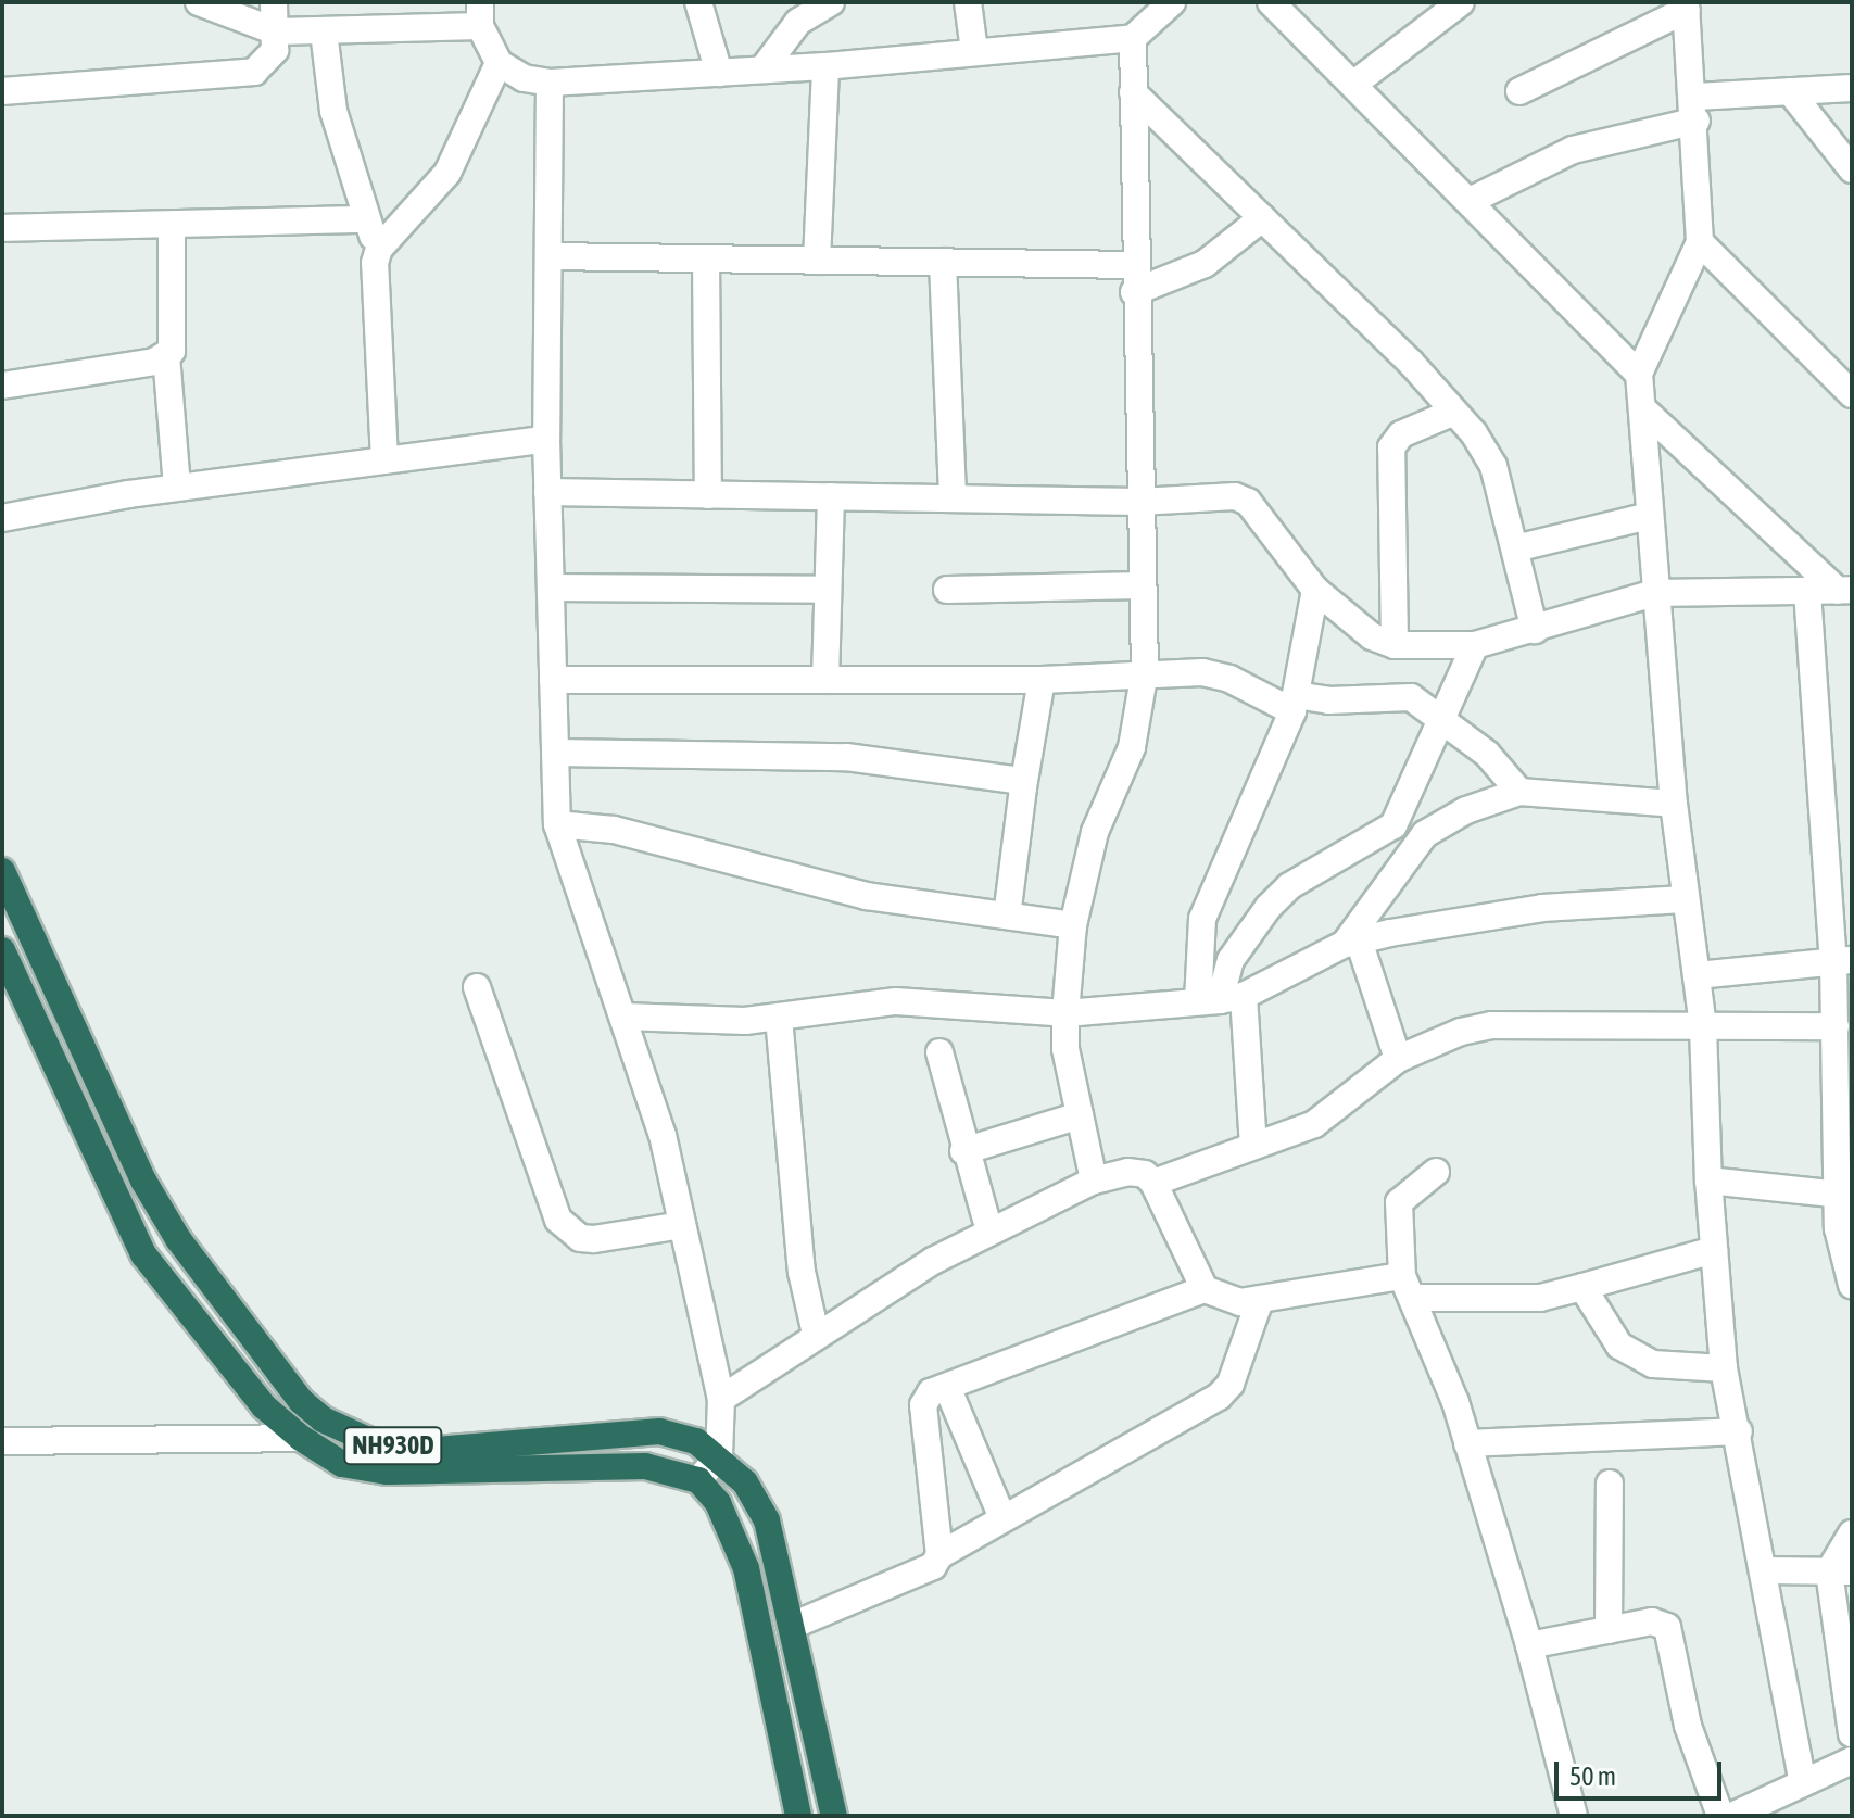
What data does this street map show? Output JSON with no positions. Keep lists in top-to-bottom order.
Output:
{
  "streets": {
    "highway": ["NH930D"]
  },
  "scale_bar": "50 m"
}
